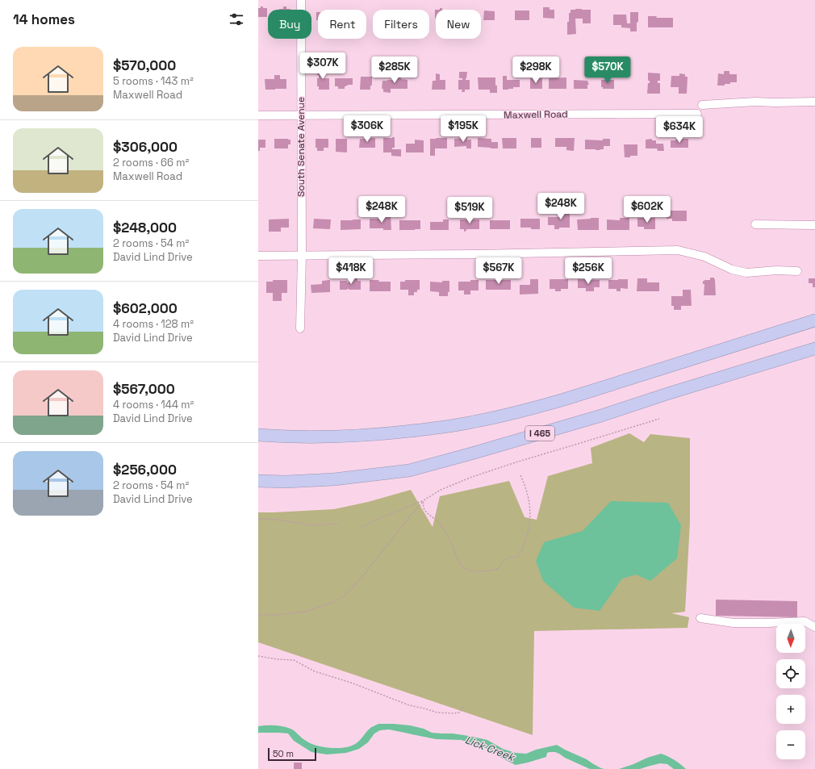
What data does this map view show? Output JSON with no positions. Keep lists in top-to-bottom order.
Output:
{
  "streets": {
    "highway": ["I 465"],
    "street": ["Maxwell Road", "South Senate Avenue"]
  },
  "crossings": [
    ["Maxwell Road", "South Senate Avenue"]
  ],
  "water": ["Lick Creek"],
  "scale_bar": "50 m",
  "north": "bottom",
  "page": {
    "heading": "14 homes",
    "chip": [
      "Buy",
      "Rent",
      "Filters",
      "New"
    ],
    "list": [
      {
        "name": "$570,000",
        "note": "5 rooms · 143 m² · Maxwell Road"
      },
      {
        "name": "$306,000",
        "note": "2 rooms · 66 m² · Maxwell Road"
      },
      {
        "name": "$248,000",
        "note": "2 rooms · 54 m² · David Lind Drive"
      },
      {
        "name": "$602,000",
        "note": "4 rooms · 128 m² · David Lind Drive"
      },
      {
        "name": "$567,000",
        "note": "4 rooms · 144 m² · David Lind Drive"
      },
      {
        "name": "$256,000",
        "note": "2 rooms · 54 m² · David Lind Drive"
      }
    ],
    "price": [
      "$307K",
      "$285K",
      "$298K",
      "$570K",
      "$306K",
      "$195K",
      "$634K",
      "$248K",
      "$248K",
      "$602K",
      "$519K",
      "$418K",
      "$567K",
      "$256K"
    ],
    "map_buttons": ["+", "−"],
    "scale": "50 m"
  }
}
